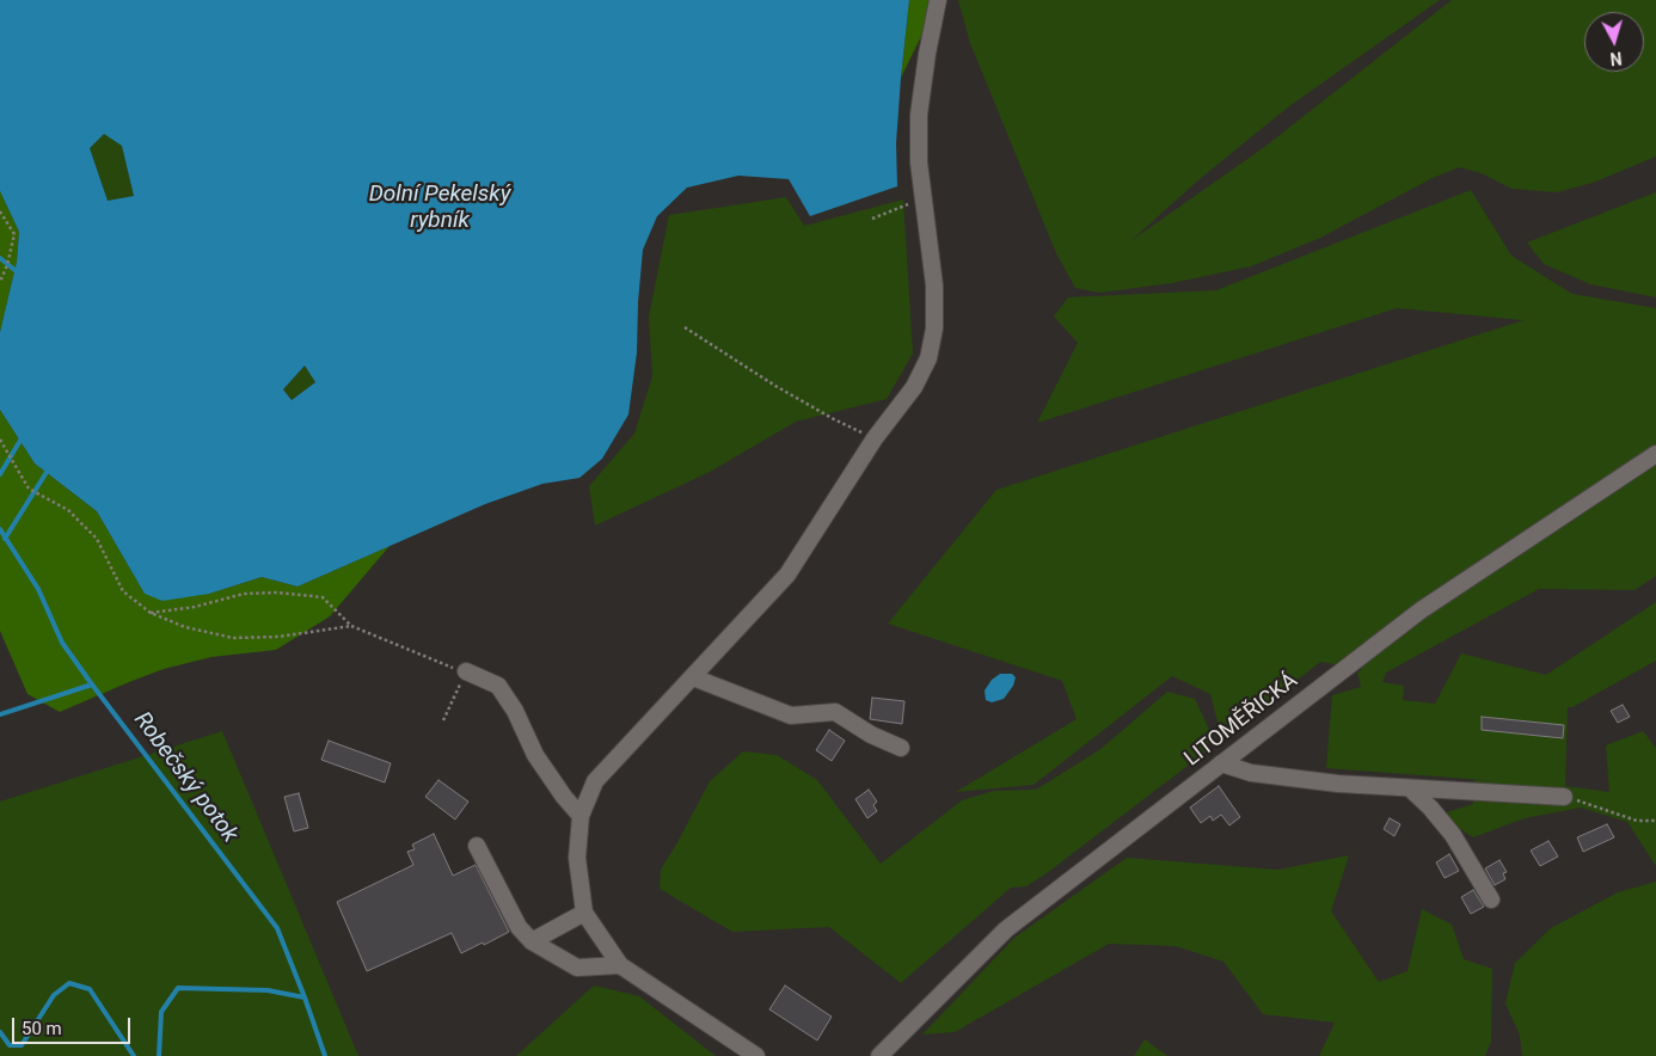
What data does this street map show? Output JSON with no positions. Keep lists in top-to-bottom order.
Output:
{
  "streets": {
    "street": ["LITOMĚŘICKÁ"]
  },
  "water": ["Dolní Pekelský rybník", "Robečský potok"],
  "scale_bar": "50 m",
  "north": "bottom"
}
